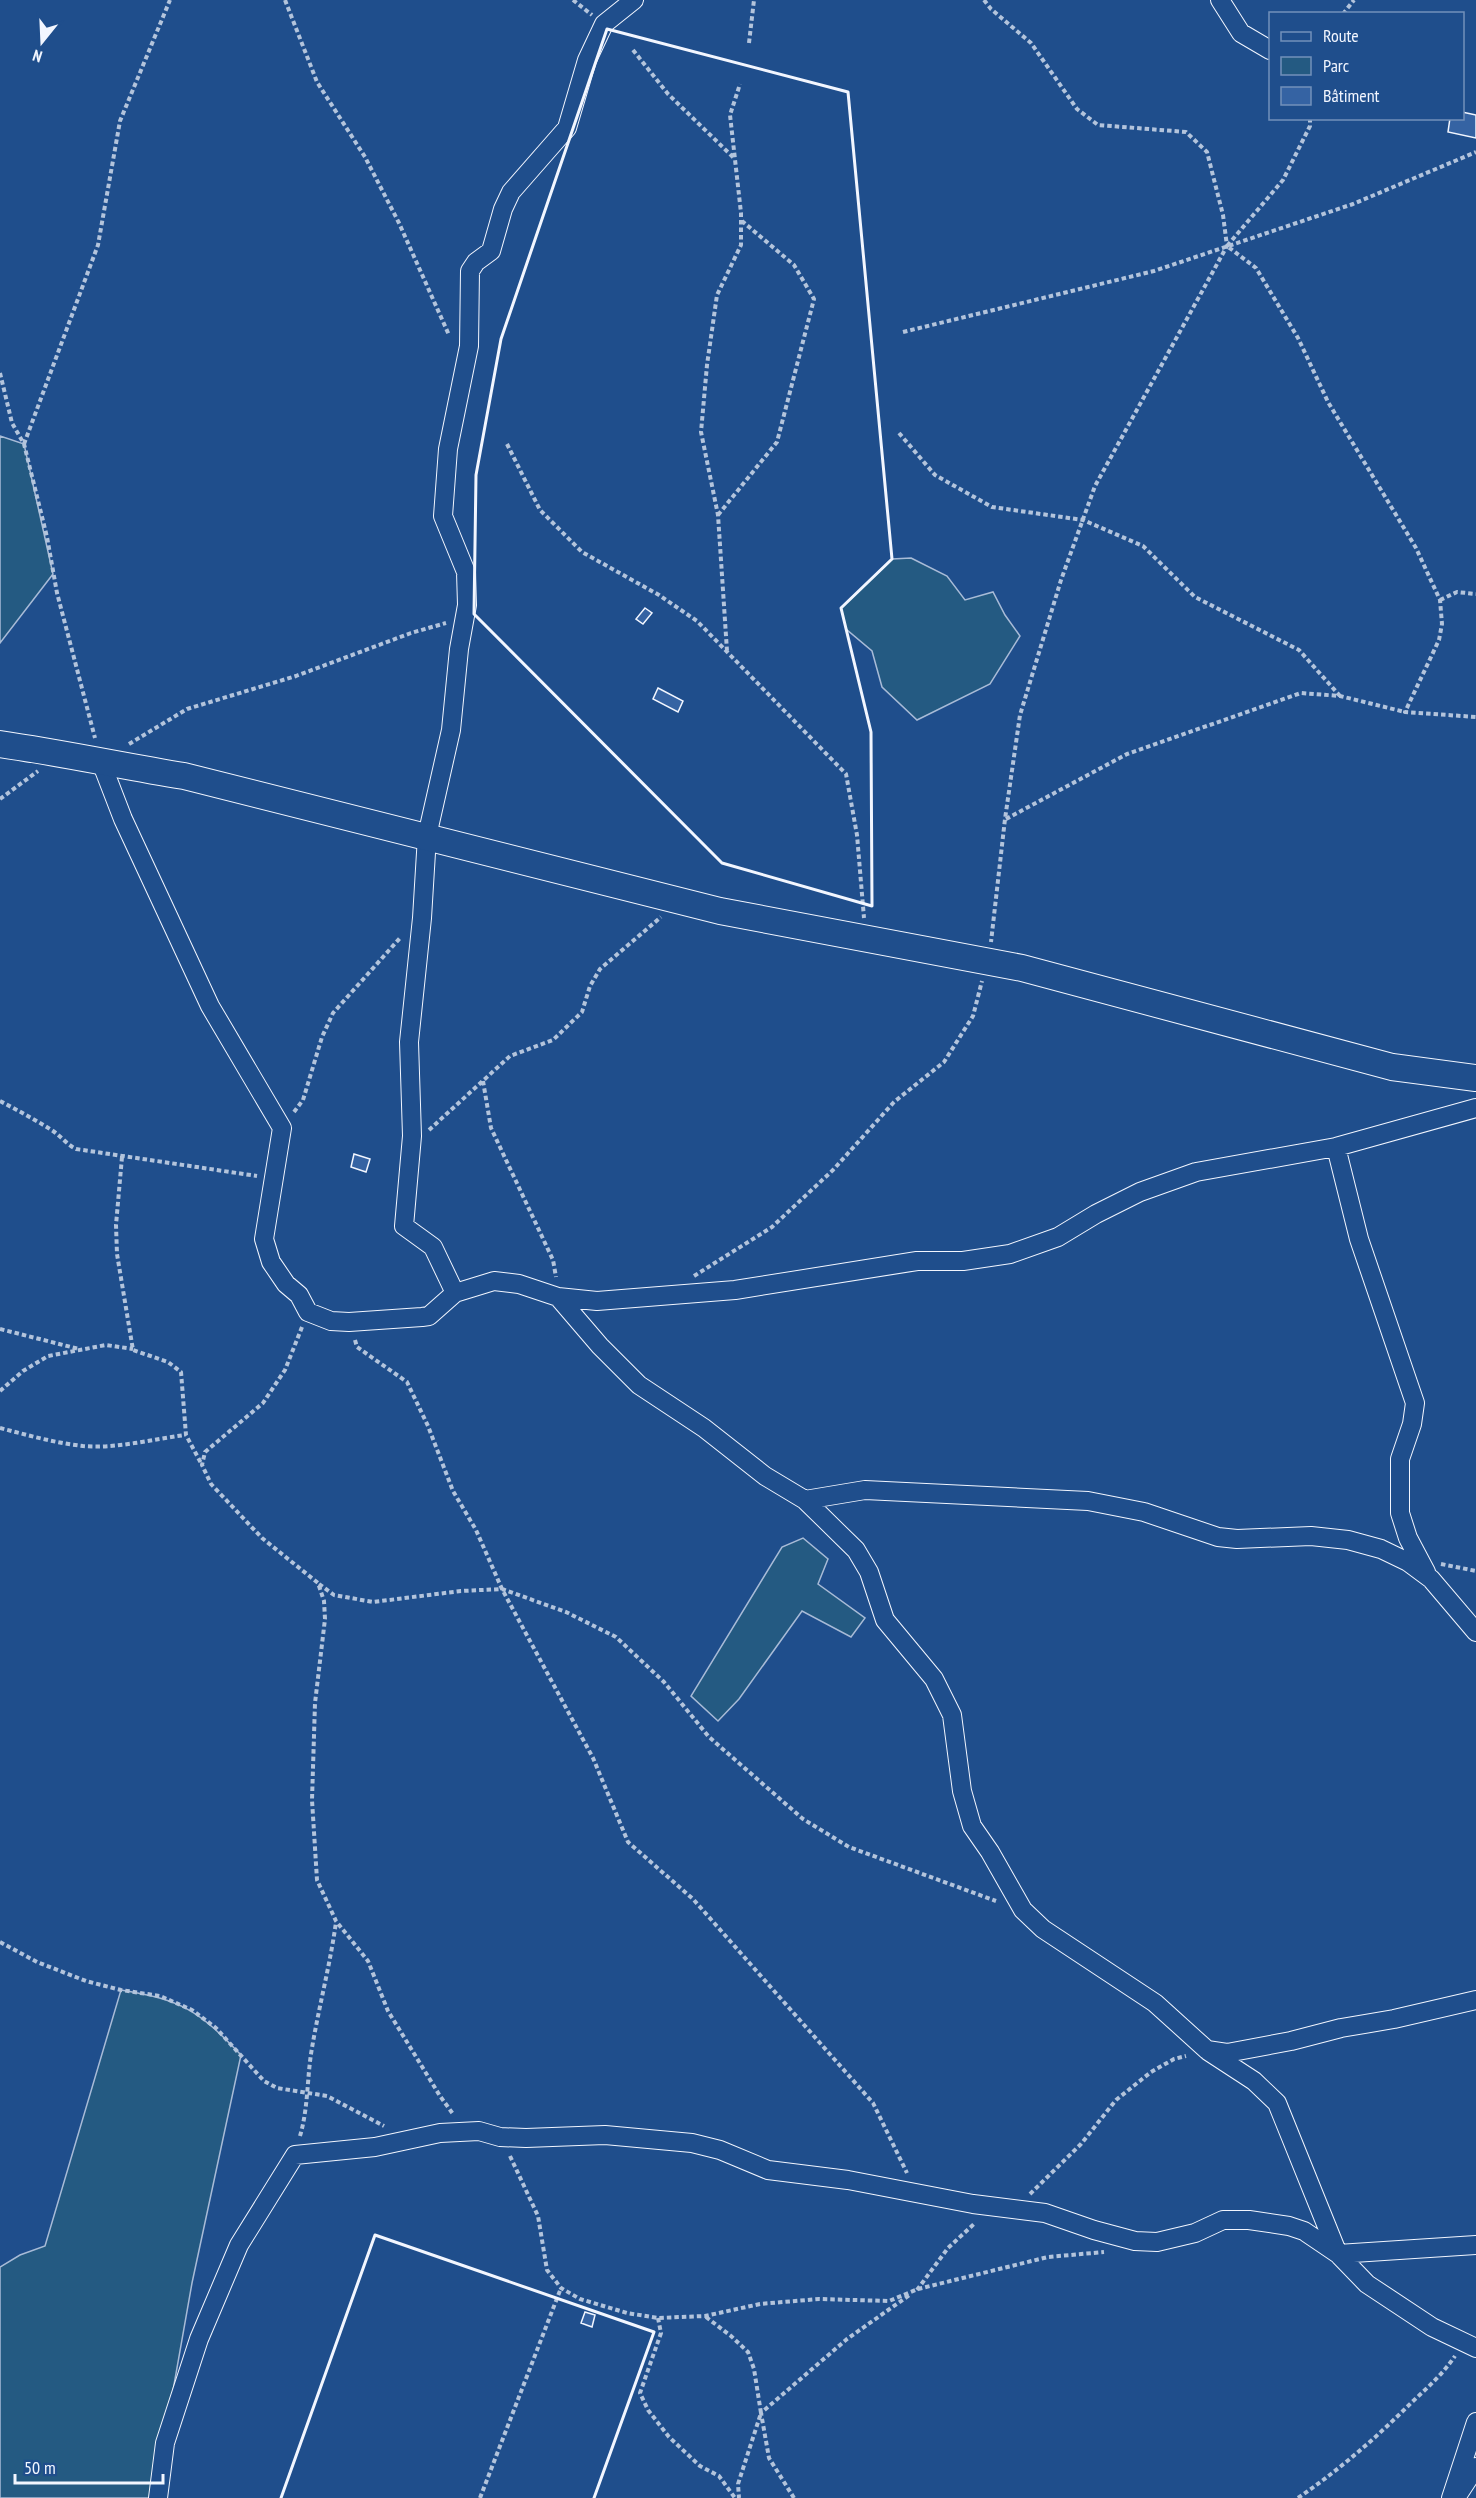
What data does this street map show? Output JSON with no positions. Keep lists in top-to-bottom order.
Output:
{
  "legend": ["Route", "Parc", "Bâtiment"],
  "scale_bar": "50 m",
  "north": "bottom"
}
